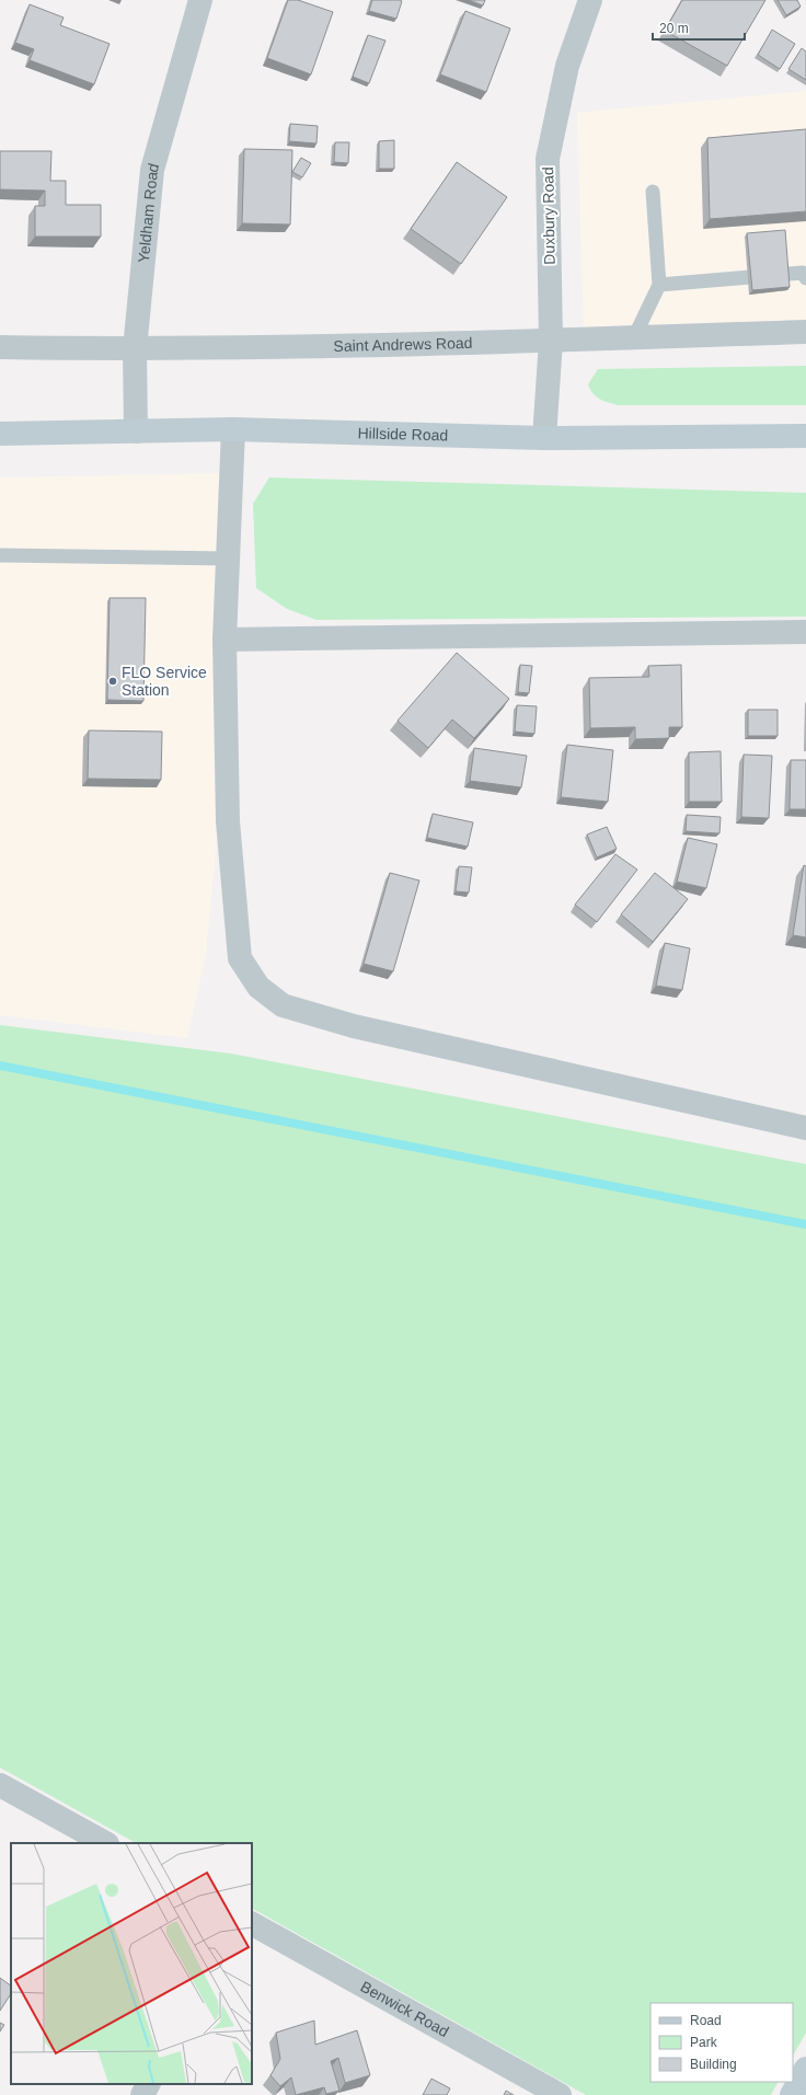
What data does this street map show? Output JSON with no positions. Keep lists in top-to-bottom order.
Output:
{
  "streets": {
    "street": [
      "Yeldham Road",
      "Duxbury Road",
      "Saint Andrews Road",
      "Hillside Road",
      "Benwick Road"
    ]
  },
  "crossings": [
    ["Yeldham Road", "Saint Andrews Road"],
    ["Yeldham Road", "Hillside Road"],
    ["Duxbury Road", "Saint Andrews Road"],
    ["Duxbury Road", "Hillside Road"]
  ],
  "places": ["FLO Service Station"],
  "legend": ["Road", "Park", "Building"],
  "scale_bar": "20 m"
}
